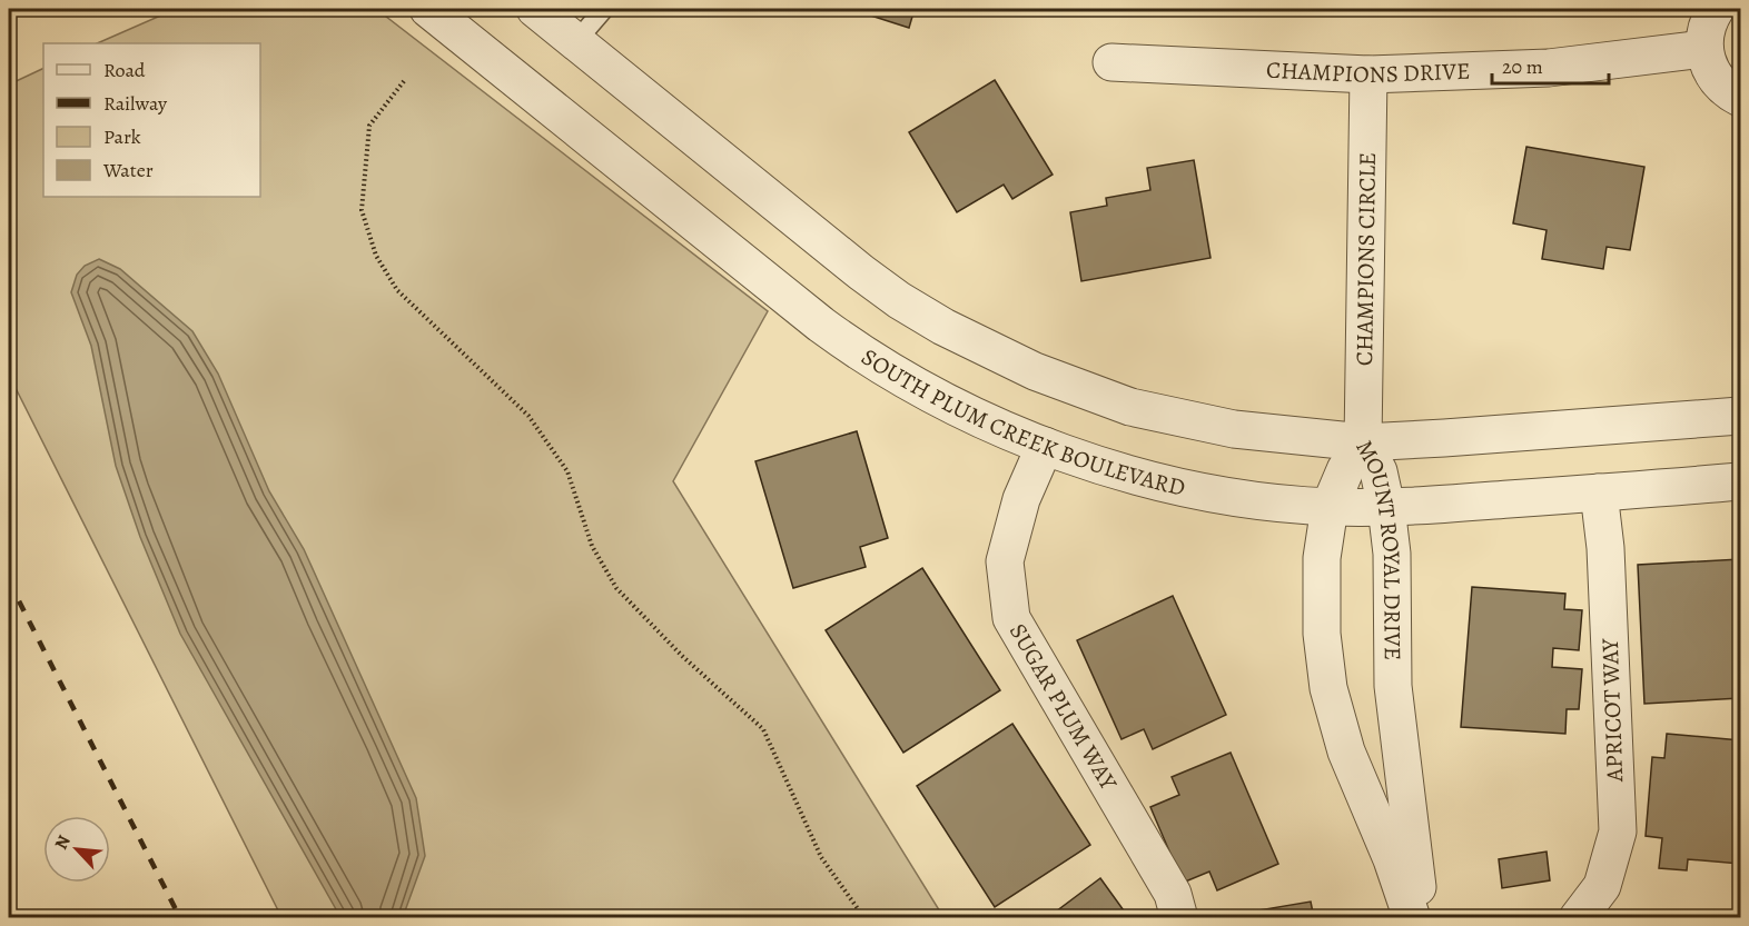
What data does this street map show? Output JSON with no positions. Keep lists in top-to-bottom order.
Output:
{
  "streets": {
    "street": [
      "CHAMPIONS DRIVE",
      "CHAMPIONS CIRCLE",
      "SOUTH PLUM CREEK BOULEVARD",
      "MOUNT ROYAL DRIVE",
      "SUGAR PLUM WAY",
      "APRICOT WAY"
    ]
  },
  "crossings": [
    ["CHAMPIONS DRIVE", "CHAMPIONS CIRCLE"],
    ["CHAMPIONS CIRCLE", "SOUTH PLUM CREEK BOULEVARD"],
    ["CHAMPIONS CIRCLE", "MOUNT ROYAL DRIVE"],
    ["SOUTH PLUM CREEK BOULEVARD", "MOUNT ROYAL DRIVE"],
    ["SOUTH PLUM CREEK BOULEVARD", "SUGAR PLUM WAY"],
    ["SOUTH PLUM CREEK BOULEVARD", "APRICOT WAY"]
  ],
  "legend": [
    "Road",
    "Railway",
    "Park",
    "Water"
  ],
  "scale_bar": "20 m",
  "north": "top left"
}
